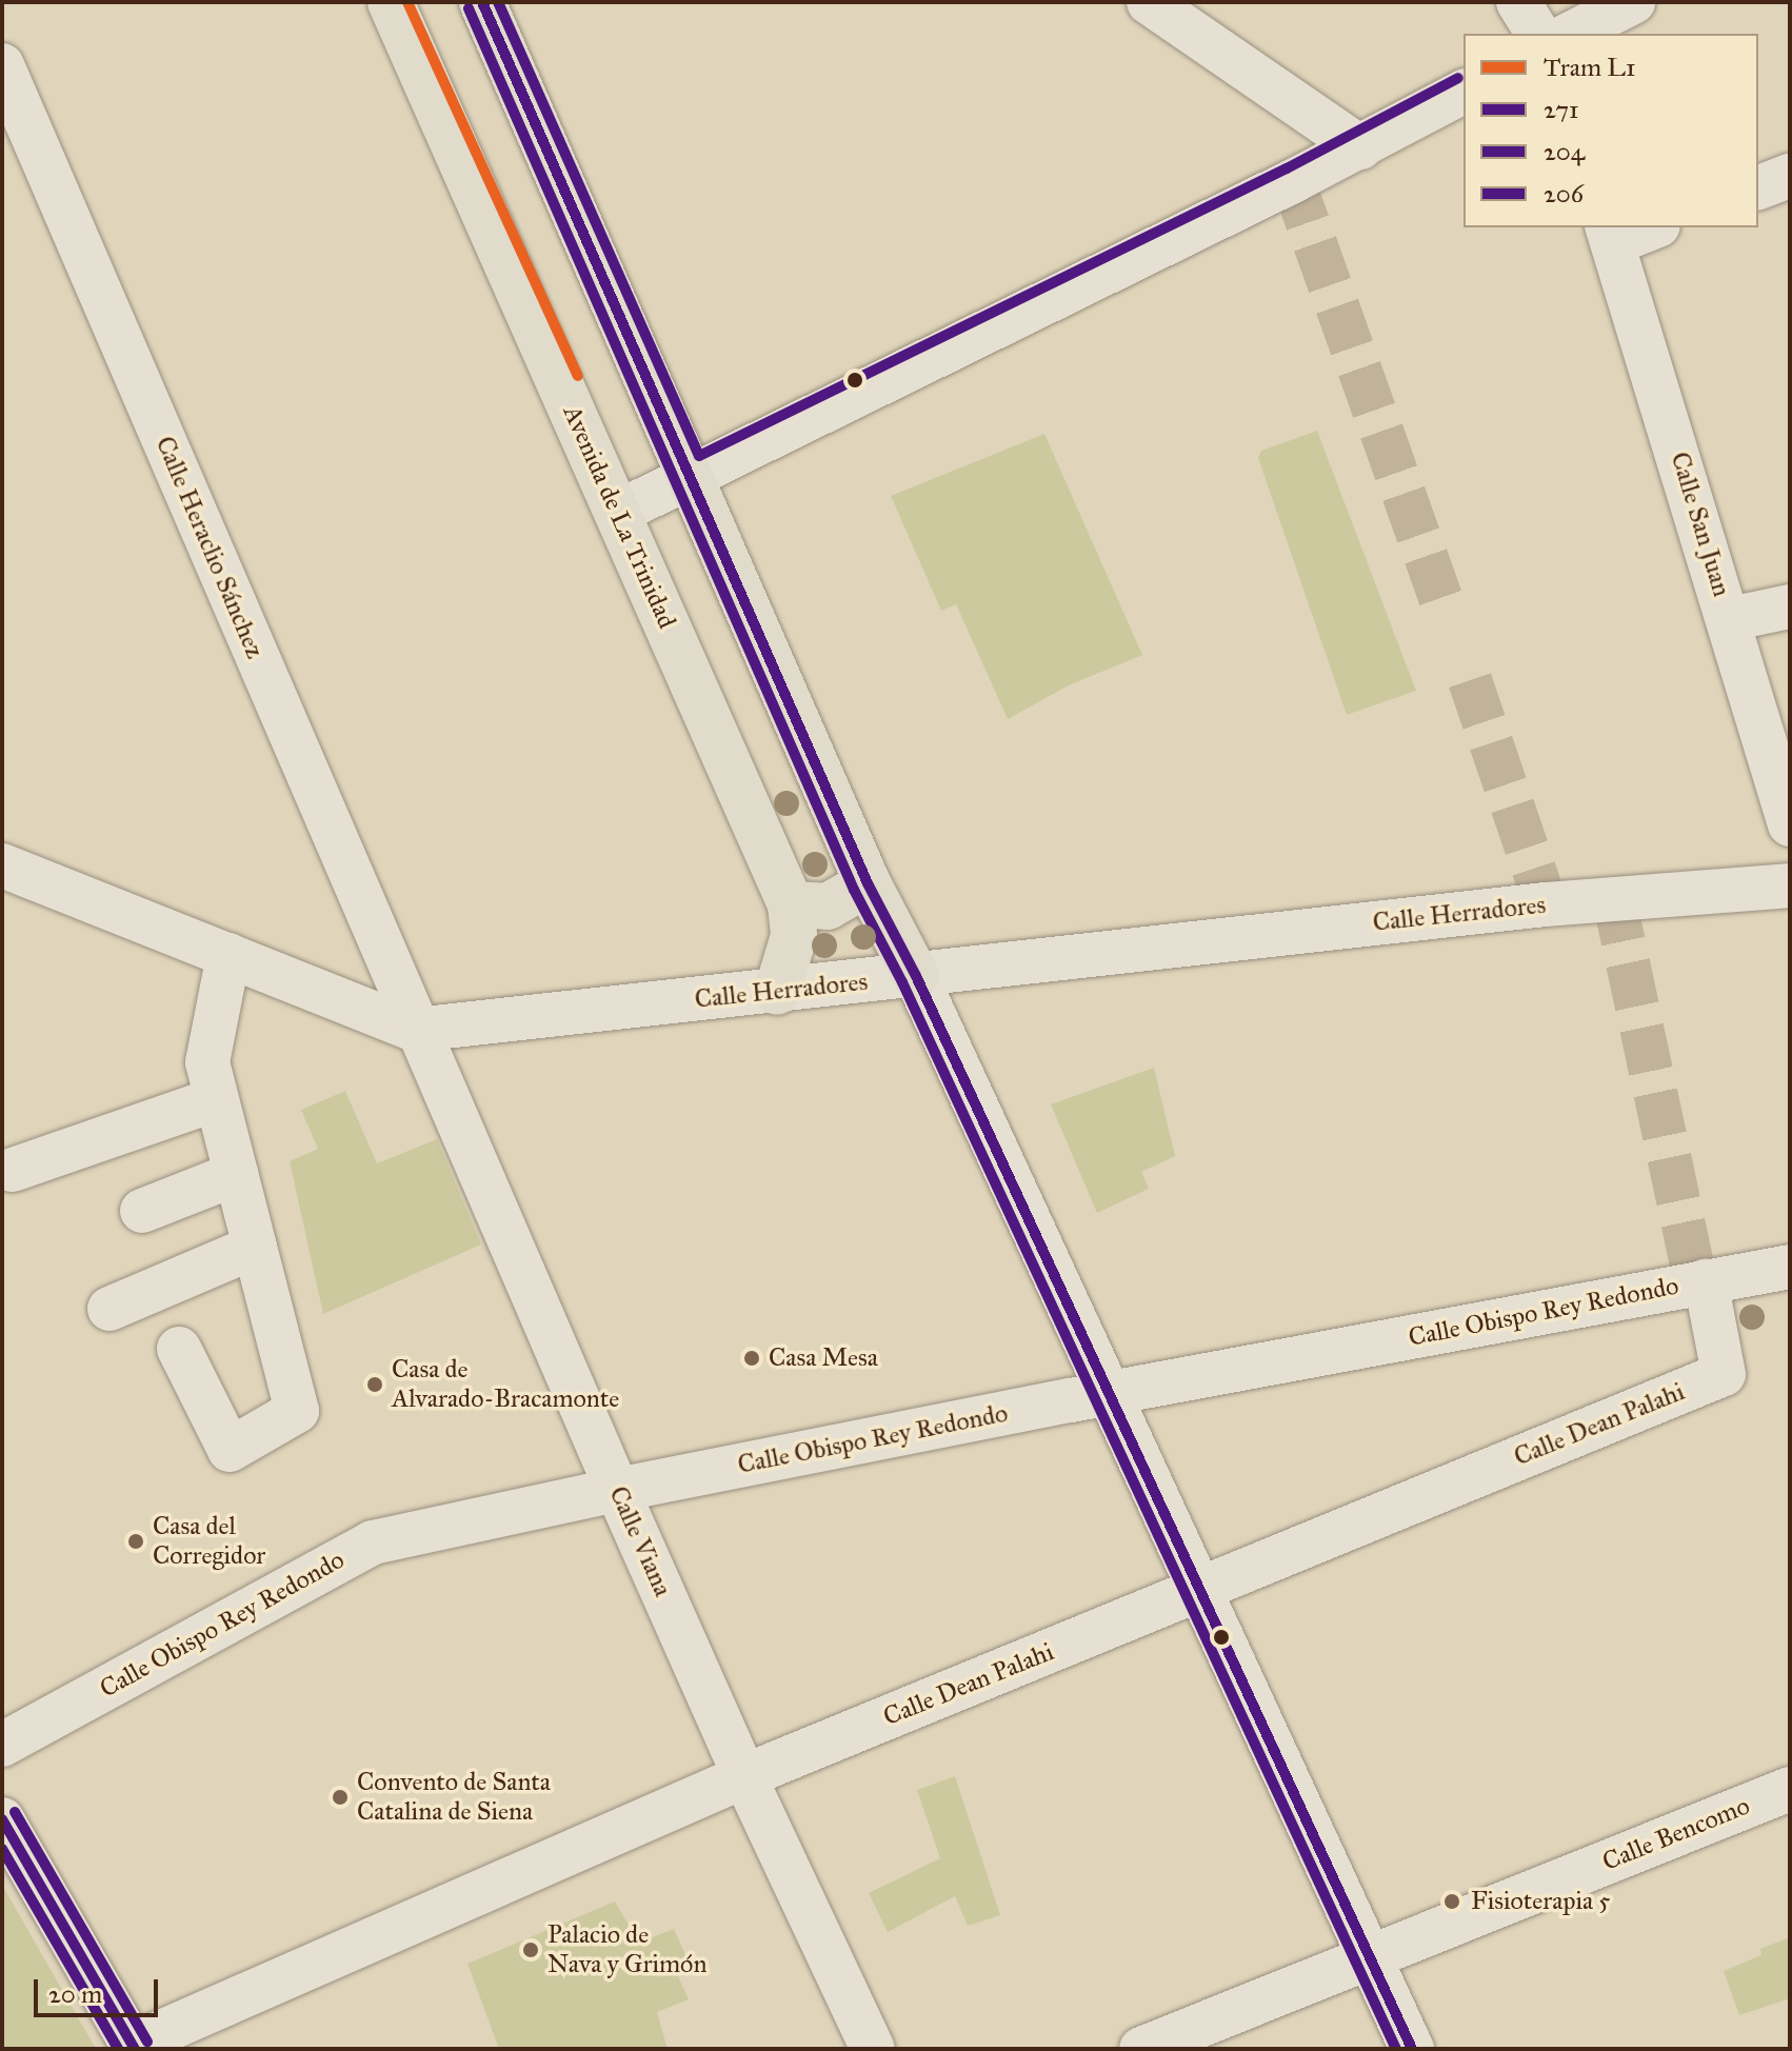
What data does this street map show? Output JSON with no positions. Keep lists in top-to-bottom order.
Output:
{
  "streets": {
    "main road": ["Avenida de La Trinidad"],
    "street": [
      "Calle San Juan",
      "Calle Heraclio Sánchez",
      "Calle Herradores",
      "Calle Obispo Rey Redondo",
      "Calle Dean Palahi",
      "Calle Viana",
      "Calle Bencomo"
    ]
  },
  "crossings": [
    ["Avenida de La Trinidad", "Calle Herradores"],
    ["Calle Heraclio Sánchez", "Calle Herradores"],
    ["Calle Heraclio Sánchez", "Calle Viana"],
    ["Calle Herradores", "Calle Viana"],
    ["Calle Obispo Rey Redondo", "Calle Dean Palahi"],
    ["Calle Obispo Rey Redondo", "Calle Viana"],
    ["Calle Dean Palahi", "Calle Viana"]
  ],
  "places": [
    "Casa Mesa",
    "Casa de Alvarado-Bracamonte",
    "Casa del Corregidor",
    "Convento de Santa Catalina de Siena",
    "Fisioterapia 5",
    "Palacio de Nava y Grimón"
  ],
  "lines": [
    "tram line L1",
    "transit line 271",
    "transit line 206",
    "transit line 204"
  ],
  "legend": [
    "Tram L1",
    "271",
    "204",
    "206"
  ],
  "scale_bar": "20 m"
}
